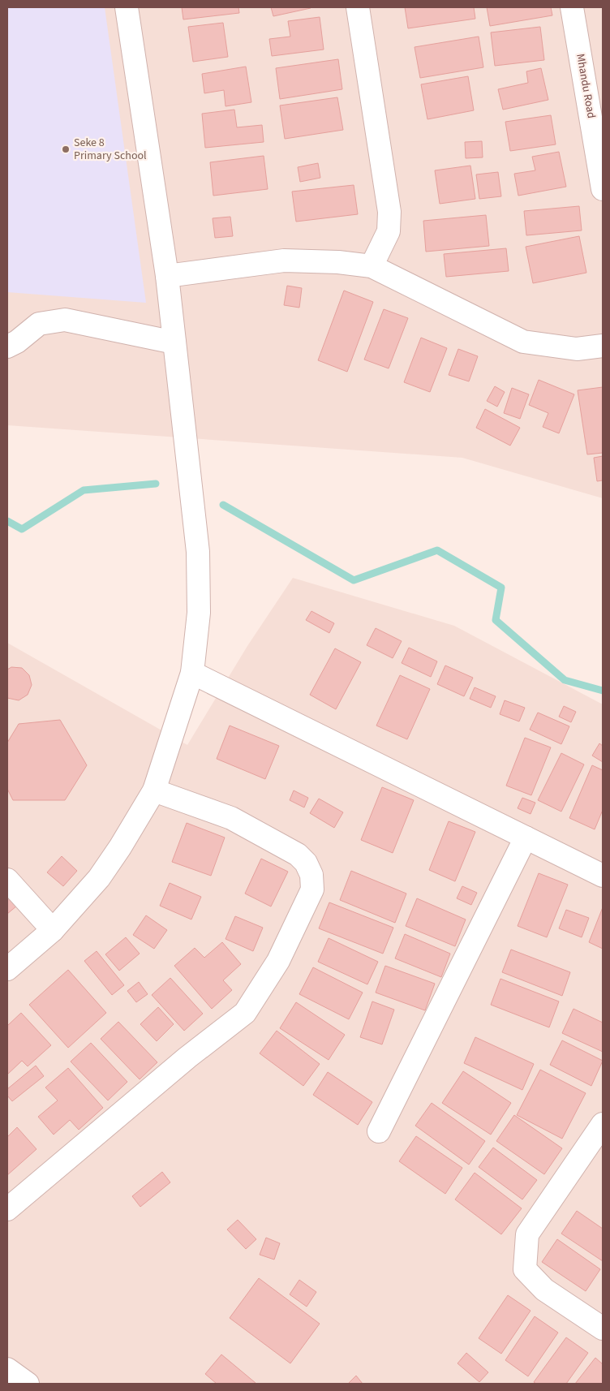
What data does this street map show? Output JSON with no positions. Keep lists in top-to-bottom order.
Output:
{
  "streets": {
    "street": ["Mhandu Road"]
  },
  "places": ["Seke 8 Primary School"]
}
